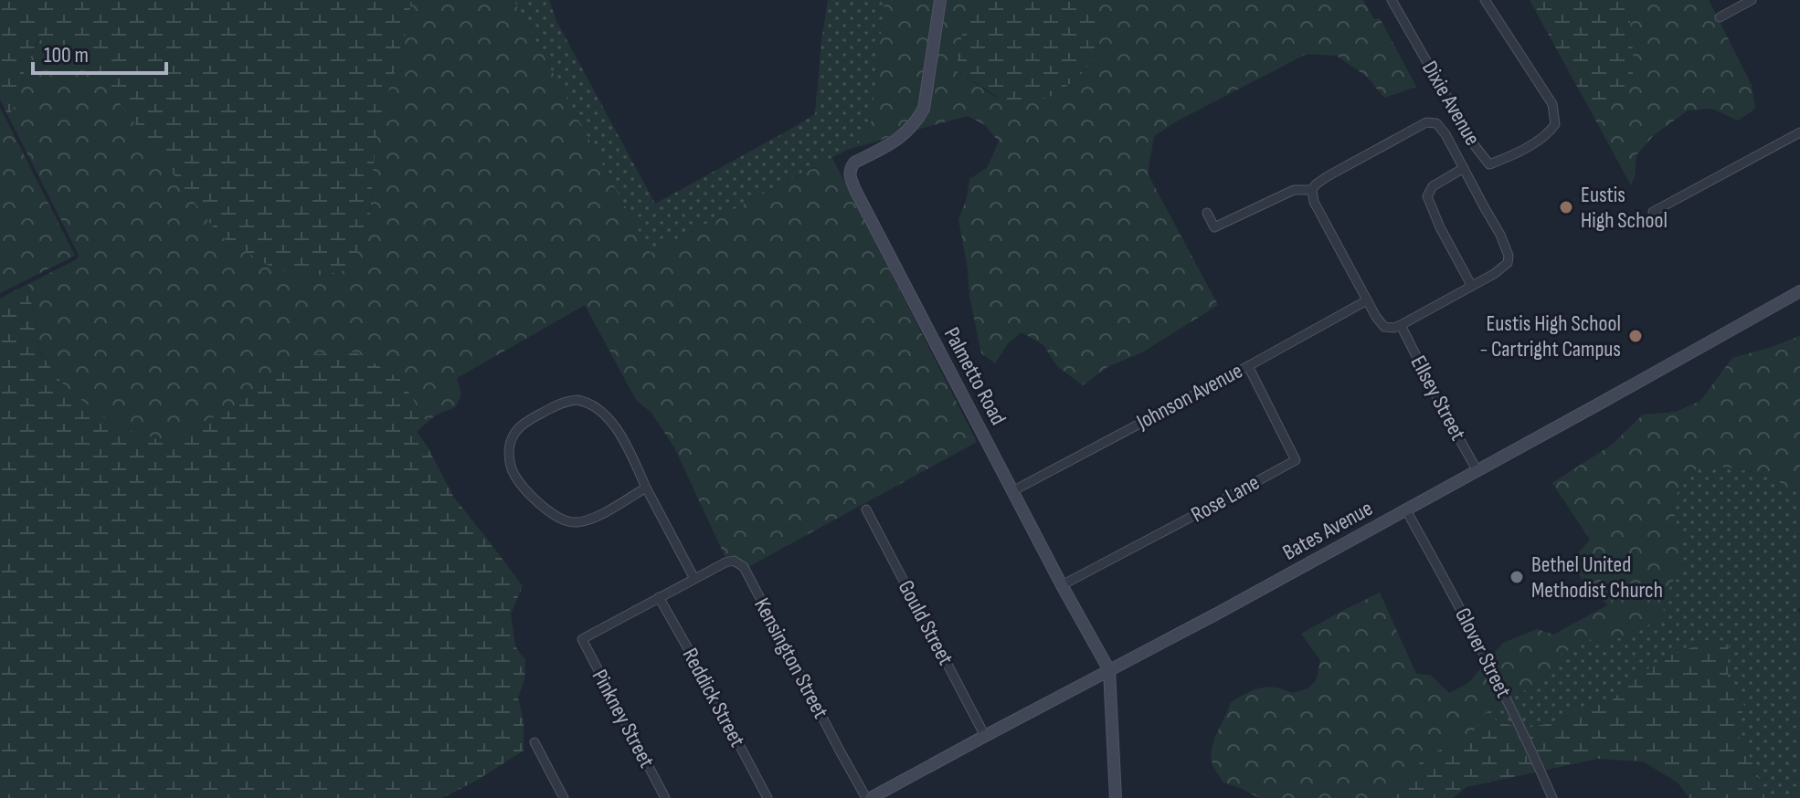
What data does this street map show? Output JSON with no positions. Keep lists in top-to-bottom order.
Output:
{
  "streets": {
    "street": [
      "Dixie Avenue",
      "Palmetto Road",
      "Johnson Avenue",
      "Ellsey Street",
      "Rose Lane",
      "Bates Avenue",
      "Gould Street",
      "Glover Street",
      "Kensington Street",
      "Reddick Street",
      "Pinkney Street"
    ]
  },
  "crossings": [
    ["Palmetto Road", "Johnson Avenue"],
    ["Palmetto Road", "Rose Lane"],
    ["Palmetto Road", "Bates Avenue"],
    ["Johnson Avenue", "Rose Lane"],
    ["Ellsey Street", "Bates Avenue"],
    ["Bates Avenue", "Gould Street"],
    ["Bates Avenue", "Glover Street"],
    ["Bates Avenue", "Kensington Street"],
    ["Kensington Street", "Reddick Street"],
    ["Kensington Street", "Pinkney Street"]
  ],
  "places": ["Eustis High School", "Eustis High School - Cartright Campus", "Bethel United Methodist Church"],
  "scale_bar": "100 m"
}
